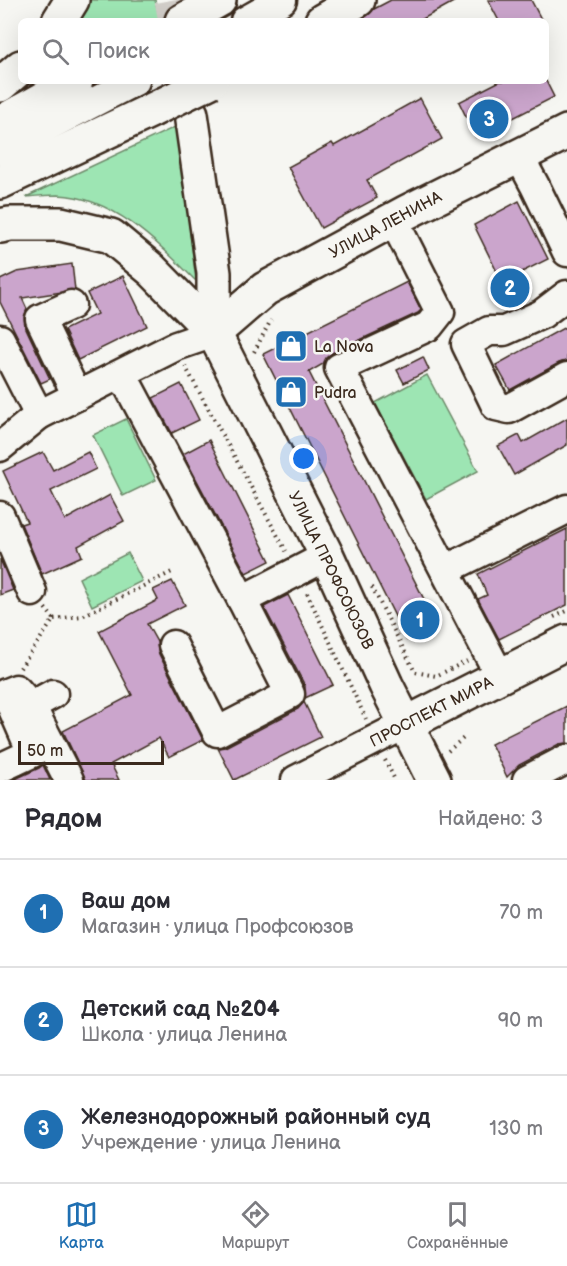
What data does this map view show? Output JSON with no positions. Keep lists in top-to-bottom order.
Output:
{
  "streets": {
    "main road": ["УЛИЦА ЛЕНИНА", "УЛИЦА ПРОФСОЮЗОВ", "ПРОСПЕКТ МИРА"]
  },
  "crossings": [
    ["УЛИЦА ЛЕНИНА", "УЛИЦА ПРОФСОЮЗОВ"],
    ["УЛИЦА ПРОФСОЮЗОВ", "ПРОСПЕКТ МИРА"]
  ],
  "places": {
    "shop": ["La Nova", "Pudra"]
  },
  "scale_bar": "50 m",
  "page": {
    "search": "Поиск",
    "pins": ["3", "2", "1"],
    "scale": "50 m",
    "heading": ["Рядом", "Найдено: 3"],
    "list": [
      {
        "mark": "1",
        "name": "Ваш дом",
        "note": "Магазин · улица Профсоюзов",
        "value": "70 m"
      },
      {
        "mark": "2",
        "name": "Детский сад №204",
        "note": "Школа · улица Ленина",
        "value": "90 m"
      },
      {
        "mark": "3",
        "name": "Железнодорожный районный суд",
        "note": "Учреждение · улица Ленина",
        "value": "130 m"
      }
    ],
    "nav": ["Карта", "Маршрут", "Сохранённые"]
  }
}
